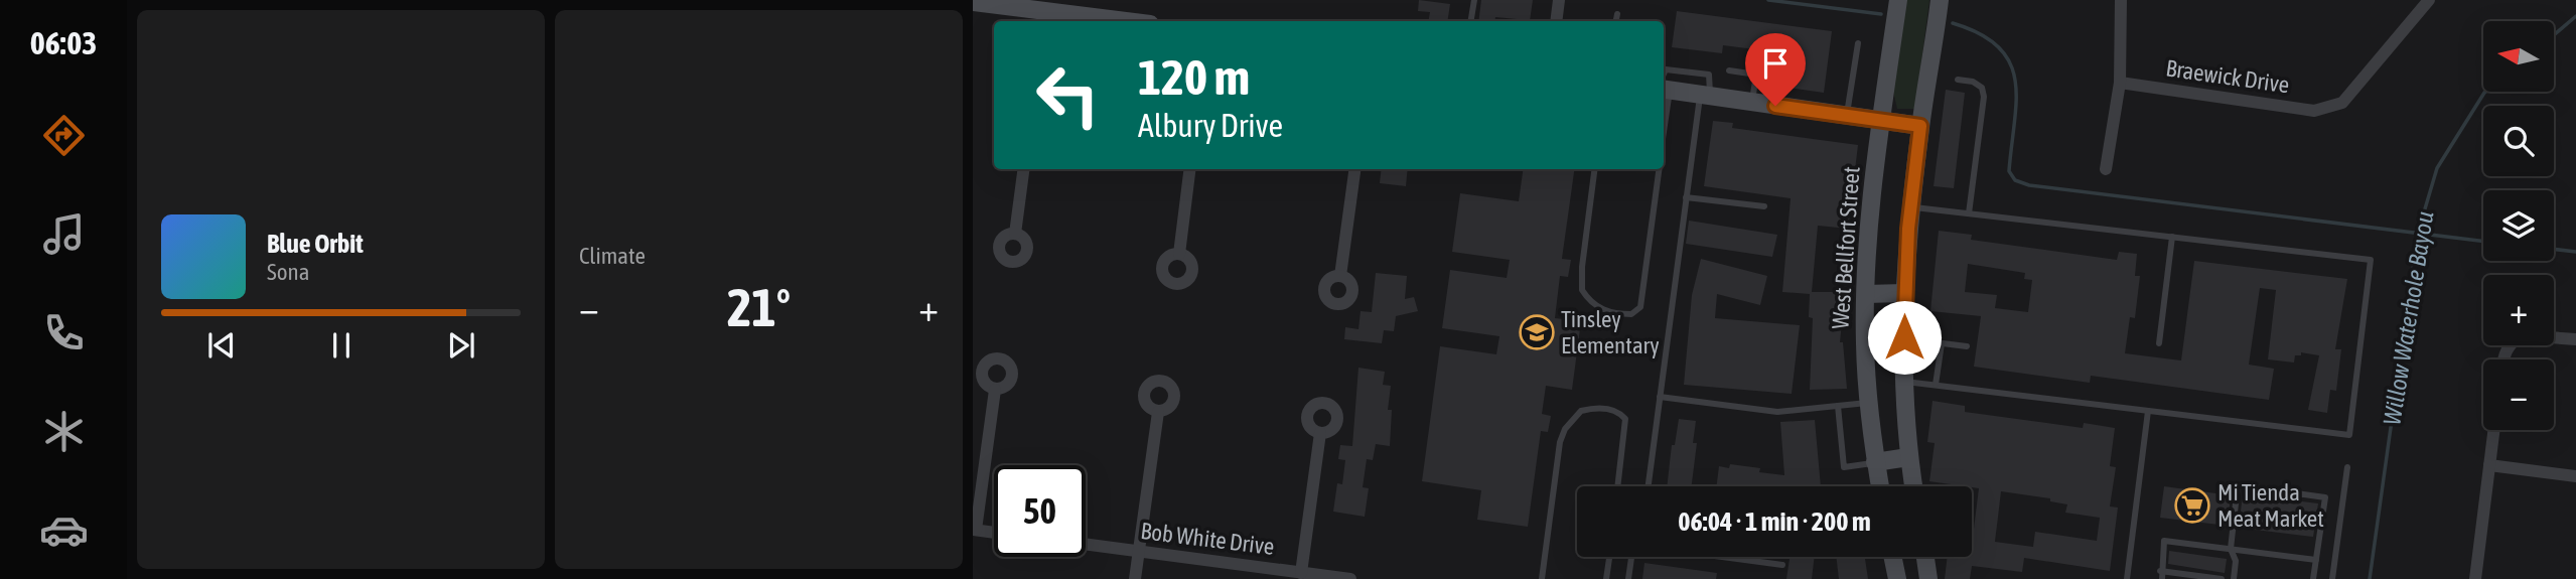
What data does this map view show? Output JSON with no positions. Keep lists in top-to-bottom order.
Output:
{
  "streets": {
    "main road": ["West Bellfort Street"],
    "street": ["Braewick Drive", "Bob White Drive"]
  },
  "water": ["Willow Waterhole Bayou"],
  "places": {
    "school or university": ["Tinsley Elementary"],
    "supermarket": ["Mi Tienda Meat Market"]
  },
  "north": "left",
  "page": {
    "tabs": "06:03",
    "tile": "Climate",
    "map_buttons": ["+", "−"],
    "turn": ["120 m", "Albury Drive"],
    "song": ["Blue Orbit", "Sona"],
    "heat": ["−", "21°", "+"],
    "limit": "50",
    "trip": "06:04 · 1 min · 200 m"
  }
}
